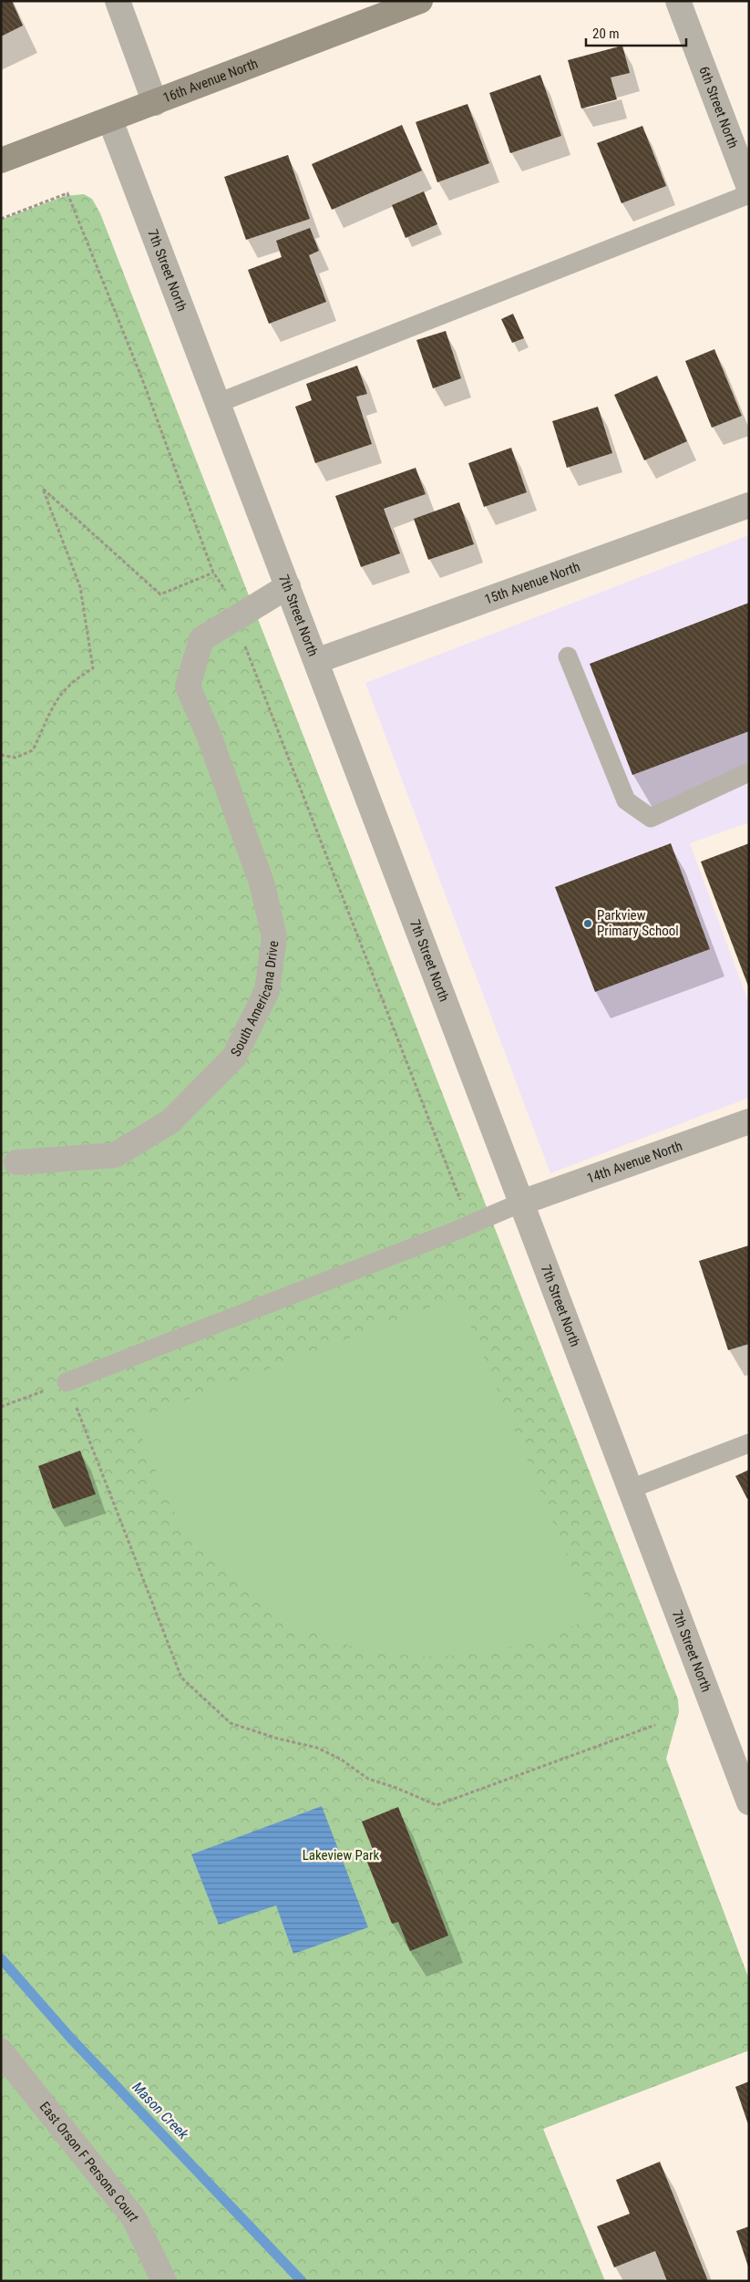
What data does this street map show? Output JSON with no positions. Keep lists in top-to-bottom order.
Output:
{
  "streets": {
    "main road": ["16th Avenue North"],
    "street": [
      "6th Street North",
      "7th Street North",
      "15th Avenue North",
      "South Americana Drive",
      "14th Avenue North",
      "East Orson F Persons Court"
    ]
  },
  "crossings": [
    ["16th Avenue North", "7th Street North"],
    ["7th Street North", "15th Avenue North"],
    ["7th Street North", "South Americana Drive"],
    ["7th Street North", "14th Avenue North"]
  ],
  "water": ["Mason Creek"],
  "parks": ["Lakeview Park"],
  "places": ["Parkview Primary School"],
  "scale_bar": "20 m"
}
